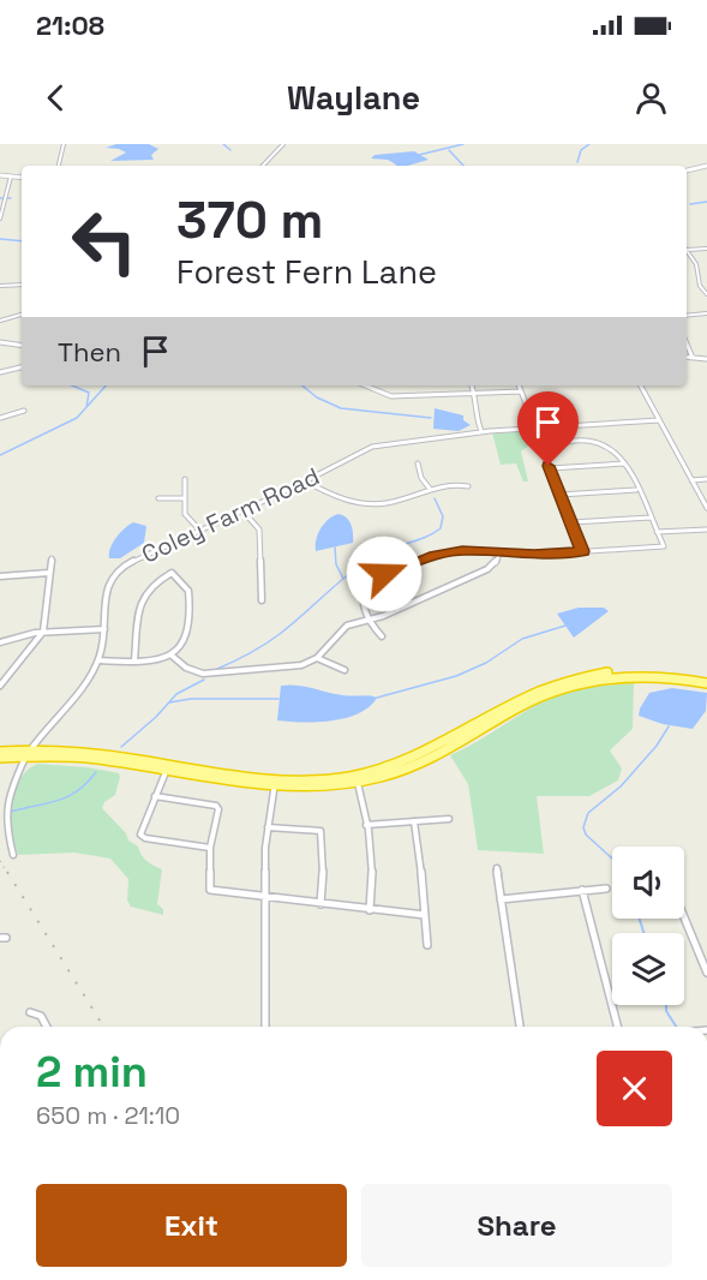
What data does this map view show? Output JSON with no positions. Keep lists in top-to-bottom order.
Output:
{
  "streets": {
    "street": ["Coley Farm Road"]
  },
  "page": {
    "status": "21:08",
    "header": "Waylane",
    "turn": ["370 m", "Forest Fern Lane"],
    "then": "Then",
    "heading": ["2 min", "650 m · 21:10"],
    "buttons": ["Exit", "Share"]
  }
}
